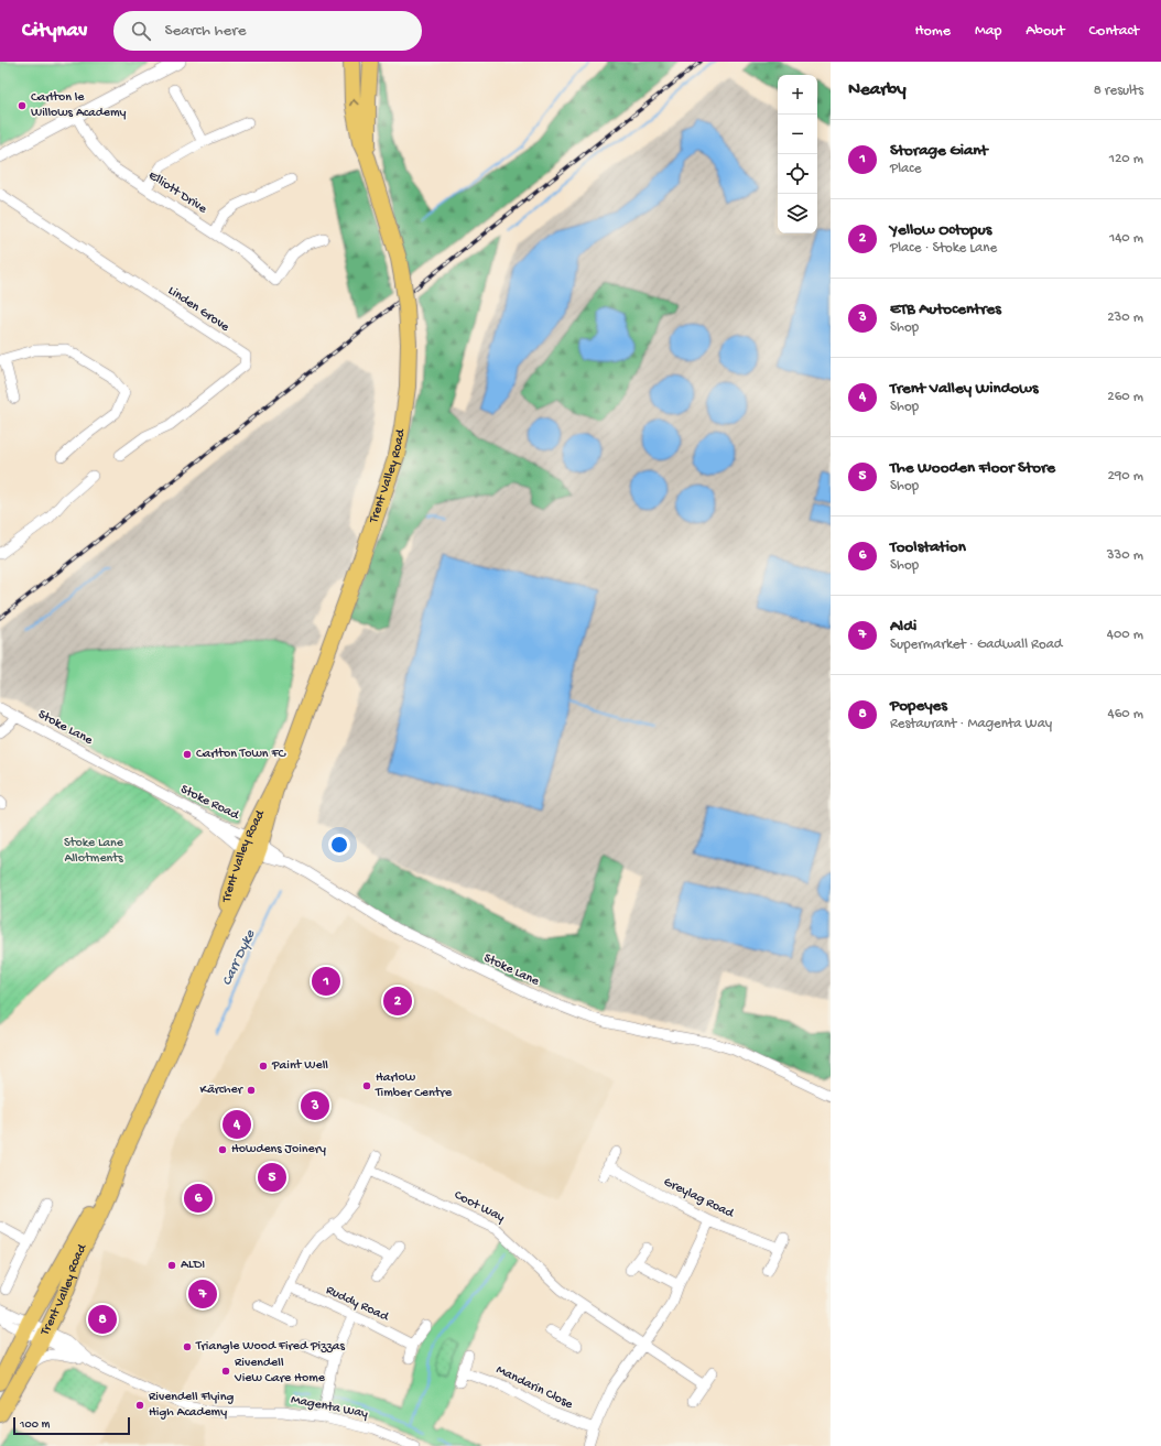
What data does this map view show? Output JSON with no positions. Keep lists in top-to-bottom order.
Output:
{
  "streets": {
    "main road": ["Trent Valley Road"],
    "street": [
      "Elliott Drive",
      "Linden Grove",
      "Stoke Lane",
      "Stoke Road",
      "Greylag Road",
      "Coot Way",
      "Ruddy Road",
      "Mandarin Close",
      "Magenta Way"
    ]
  },
  "crossings": [
    ["Trent Valley Road", "Stoke Lane"],
    ["Trent Valley Road", "Stoke Road"],
    ["Stoke Lane", "Stoke Road"]
  ],
  "water": ["Carr Dyke"],
  "parks": ["Stoke Lane Allotments"],
  "places": [
    "Carlton le Willows Academy",
    "Carlton Town FC",
    "Paint Well",
    "Harlow Timber Centre",
    "Kärcher",
    "Howdens Joinery",
    "ALDI",
    "Triangle Wood Fired Pizzas",
    "Rivendell View Care Home",
    "Rivendell Flying High Academy"
  ],
  "scale_bar": "100 m",
  "page": {
    "header": "Citynav",
    "search": "Search here",
    "nav": [
      "Home",
      "Map",
      "About",
      "Contact"
    ],
    "heading": ["Nearby", "8 results"],
    "map_buttons": ["+", "−"],
    "list": [
      {
        "mark": "1",
        "name": "Storage Giant",
        "note": "Place",
        "value": "120 m"
      },
      {
        "mark": "2",
        "name": "Yellow Octopus",
        "note": "Place · Stoke Lane",
        "value": "140 m"
      },
      {
        "mark": "3",
        "name": "ETB Autocentres",
        "note": "Shop",
        "value": "230 m"
      },
      {
        "mark": "4",
        "name": "Trent Valley Windows",
        "note": "Shop",
        "value": "260 m"
      },
      {
        "mark": "5",
        "name": "The Wooden Floor Store",
        "note": "Shop",
        "value": "290 m"
      },
      {
        "mark": "6",
        "name": "Toolstation",
        "note": "Shop",
        "value": "330 m"
      },
      {
        "mark": "7",
        "name": "Aldi",
        "note": "Supermarket · Gadwall Road",
        "value": "400 m"
      },
      {
        "mark": "8",
        "name": "Popeyes",
        "note": "Restaurant · Magenta Way",
        "value": "460 m"
      }
    ],
    "pins": [
      "1",
      "2",
      "3",
      "4",
      "5",
      "6",
      "7",
      "8"
    ],
    "scale": "100 m"
  }
}
